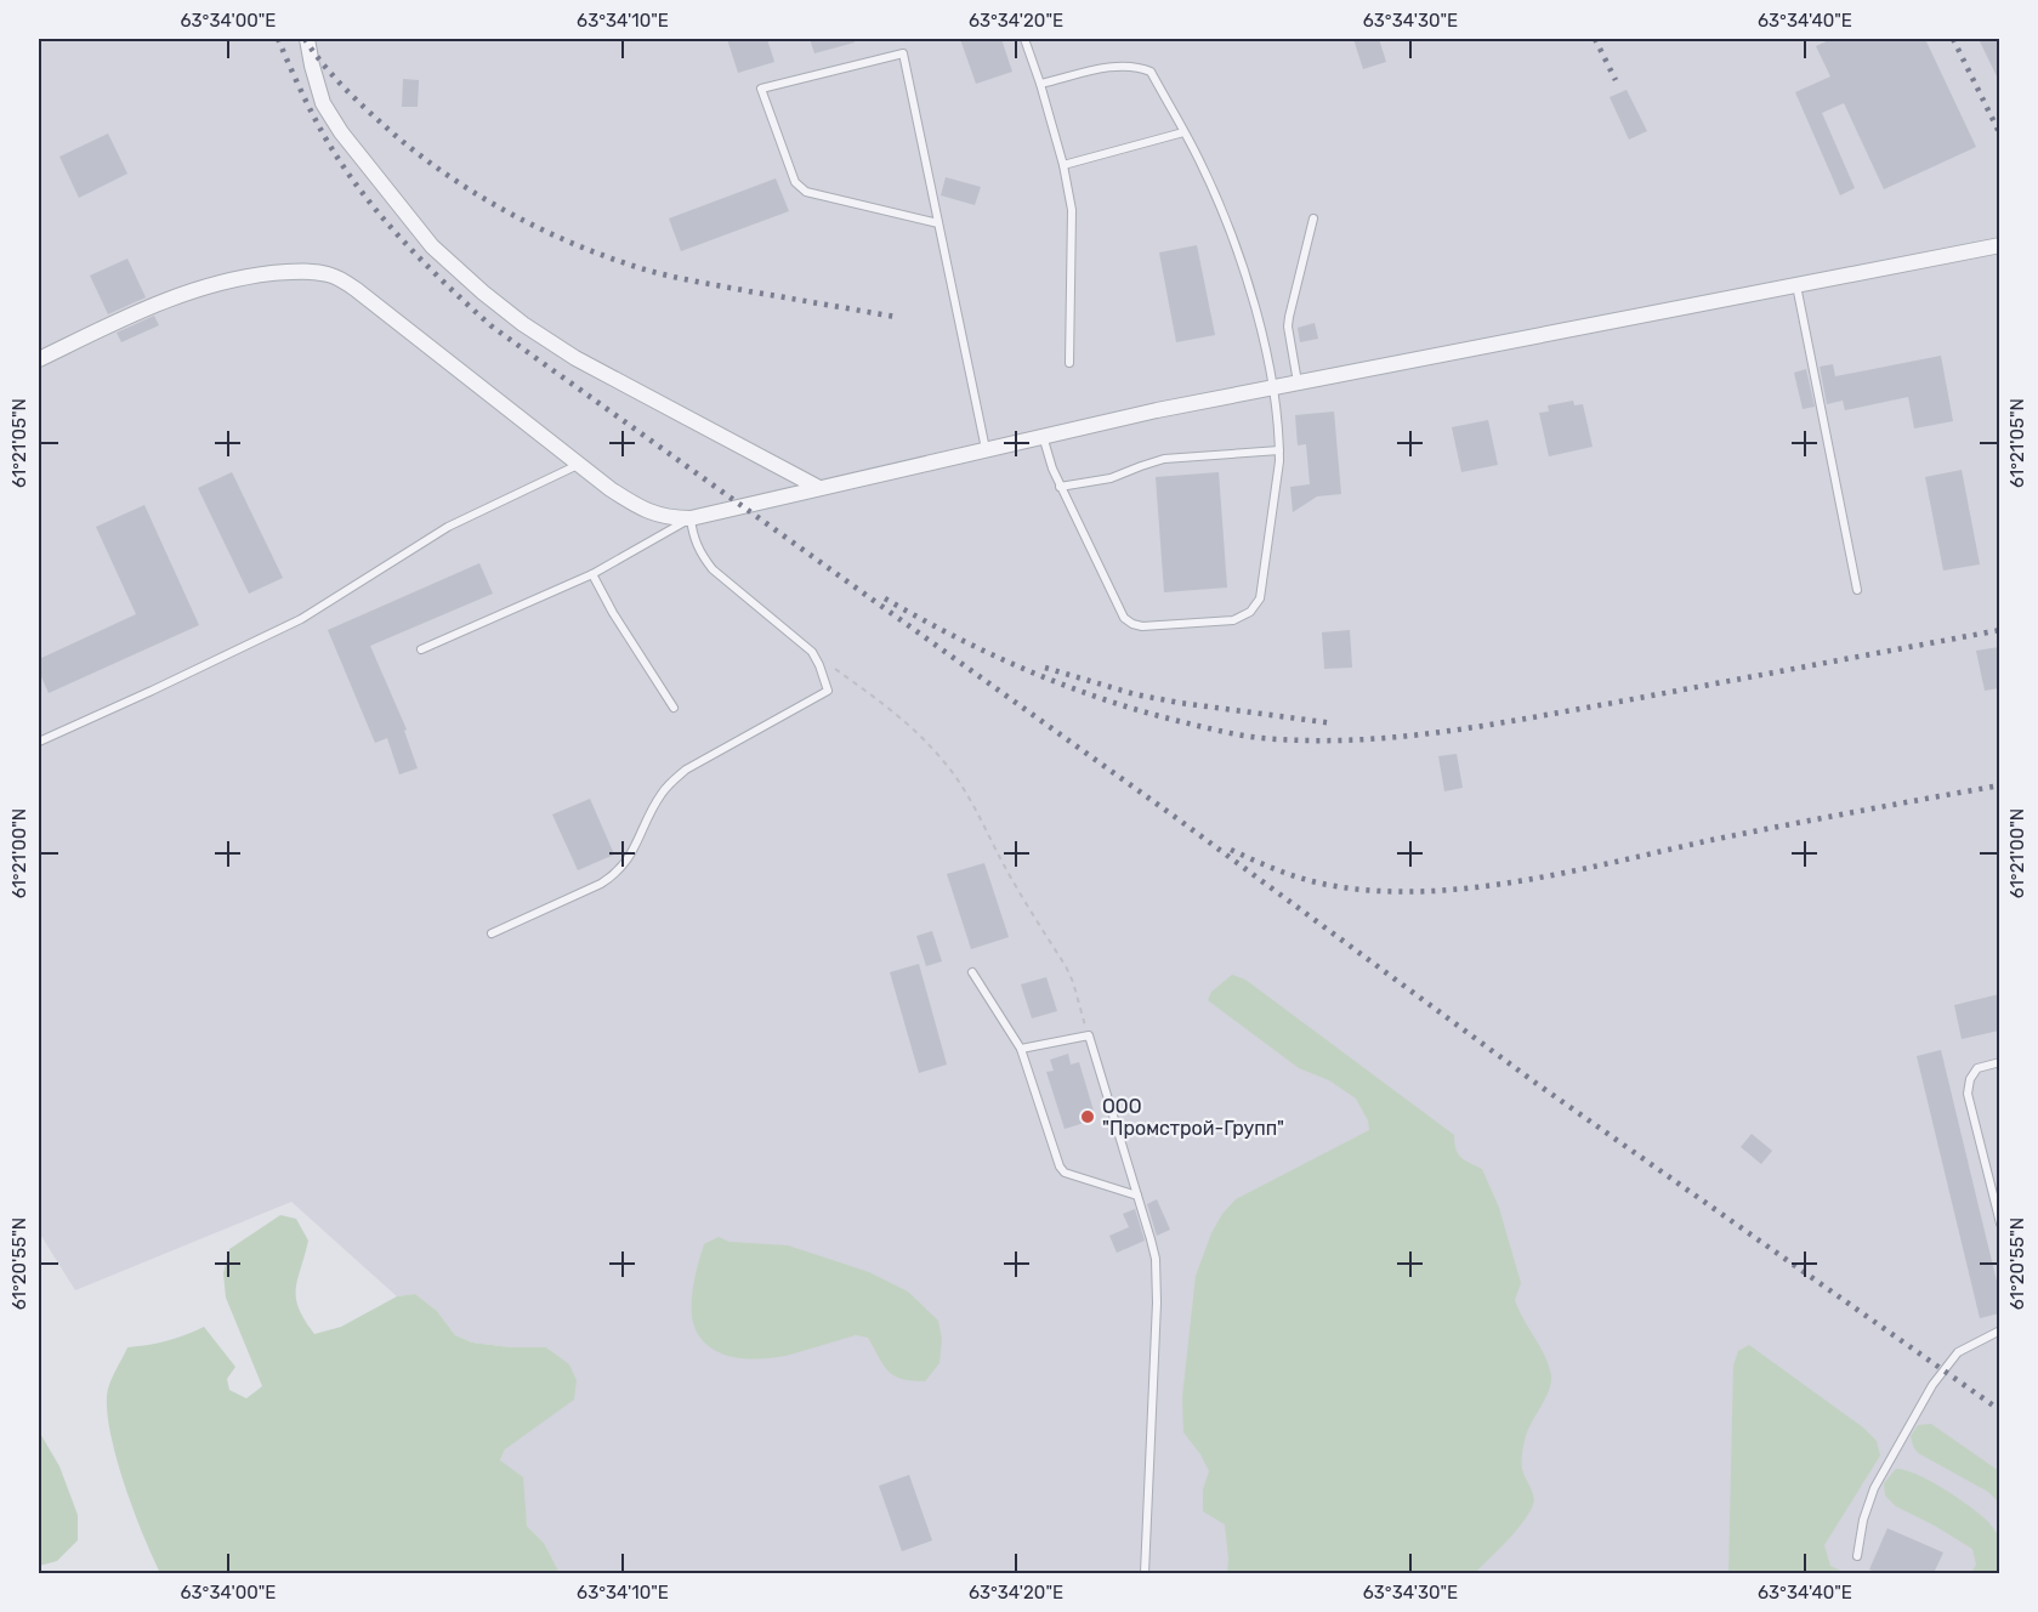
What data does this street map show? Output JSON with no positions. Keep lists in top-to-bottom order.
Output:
{
  "places": ["ООО \"Промстрой-Групп\""],
  "coordinates": [
    "63°34'00\"E",
    "63°34'10\"E",
    "63°34'20\"E",
    "63°34'30\"E",
    "63°34'40\"E",
    "61°21'05\"N",
    "61°21'00\"N",
    "61°20'55\"N"
  ]
}
